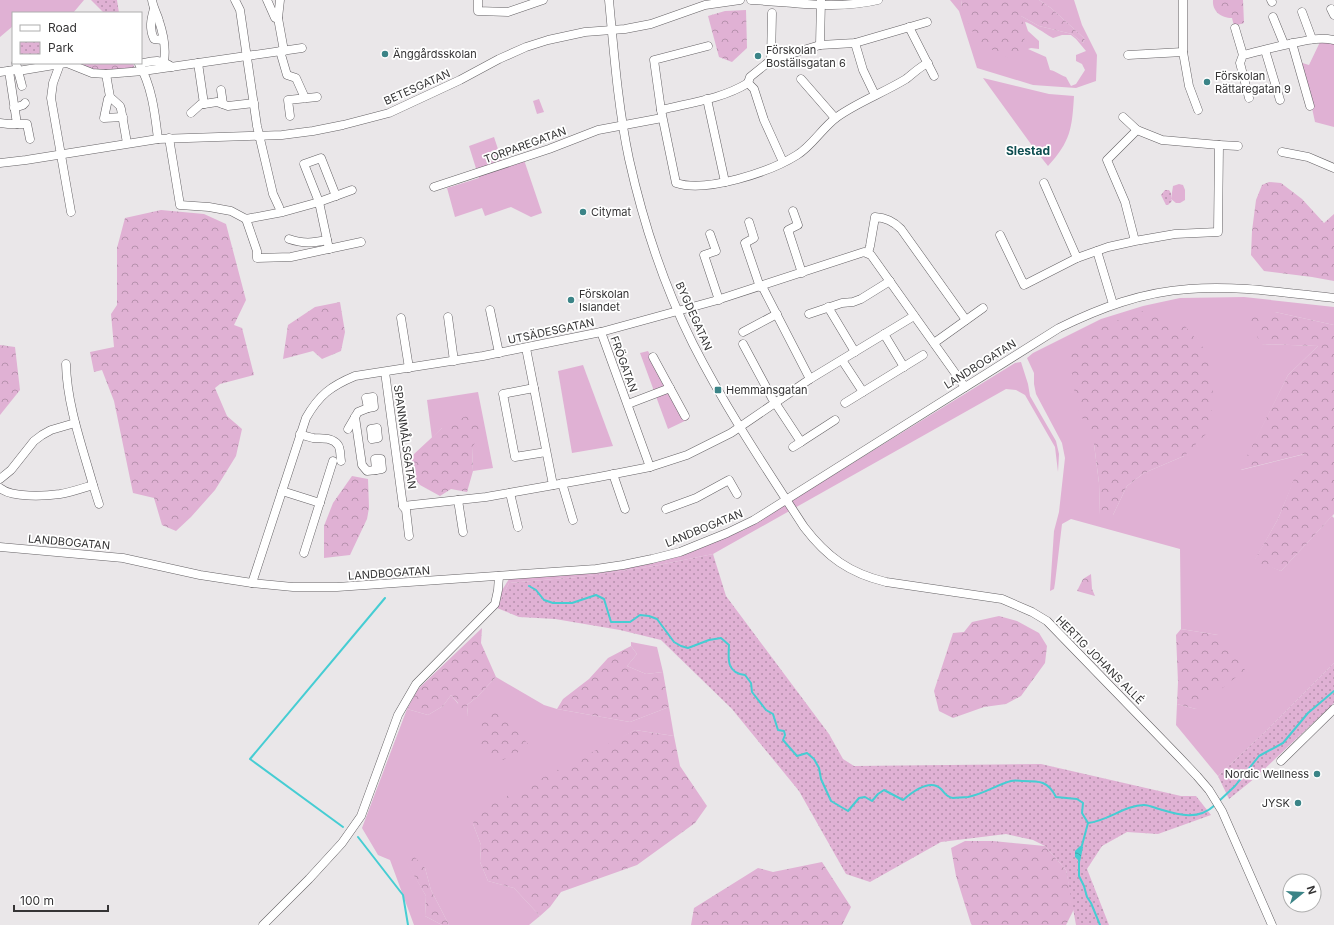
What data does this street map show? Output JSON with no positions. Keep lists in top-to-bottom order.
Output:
{
  "streets": {
    "street": [
      "BETESGATAN",
      "TORPAREGATAN",
      "BYGDEGATAN",
      "UTSÄDESGATAN",
      "FRÖGATAN",
      "LANDBOGATAN",
      "SPANNMÅLSGATAN",
      "HERTIG JOHANS ALLÉ"
    ]
  },
  "crossings": [
    ["BETESGATAN", "BYGDEGATAN"],
    ["TORPAREGATAN", "BYGDEGATAN"],
    ["BYGDEGATAN", "UTSÄDESGATAN"],
    ["BYGDEGATAN", "LANDBOGATAN"],
    ["BYGDEGATAN", "SPANNMÅLSGATAN"],
    ["BYGDEGATAN", "HERTIG JOHANS ALLÉ"],
    ["UTSÄDESGATAN", "FRÖGATAN"],
    ["UTSÄDESGATAN", "LANDBOGATAN"],
    ["UTSÄDESGATAN", "SPANNMÅLSGATAN"],
    ["FRÖGATAN", "SPANNMÅLSGATAN"],
    ["LANDBOGATAN", "HERTIG JOHANS ALLÉ"]
  ],
  "districts": ["Slestad"],
  "places": {
    "other": [
      "Änggårdsskolan",
      "Förskolan Boställsgatan 6",
      "Förskolan Rättaregatan 9",
      "Citymat",
      "Förskolan Islandet",
      "Nordic Wellness",
      "JYSK"
    ],
    "transit": ["Hemmansgatan"]
  },
  "legend": ["Road", "Park"],
  "scale_bar": "100 m",
  "north": "right"
}
